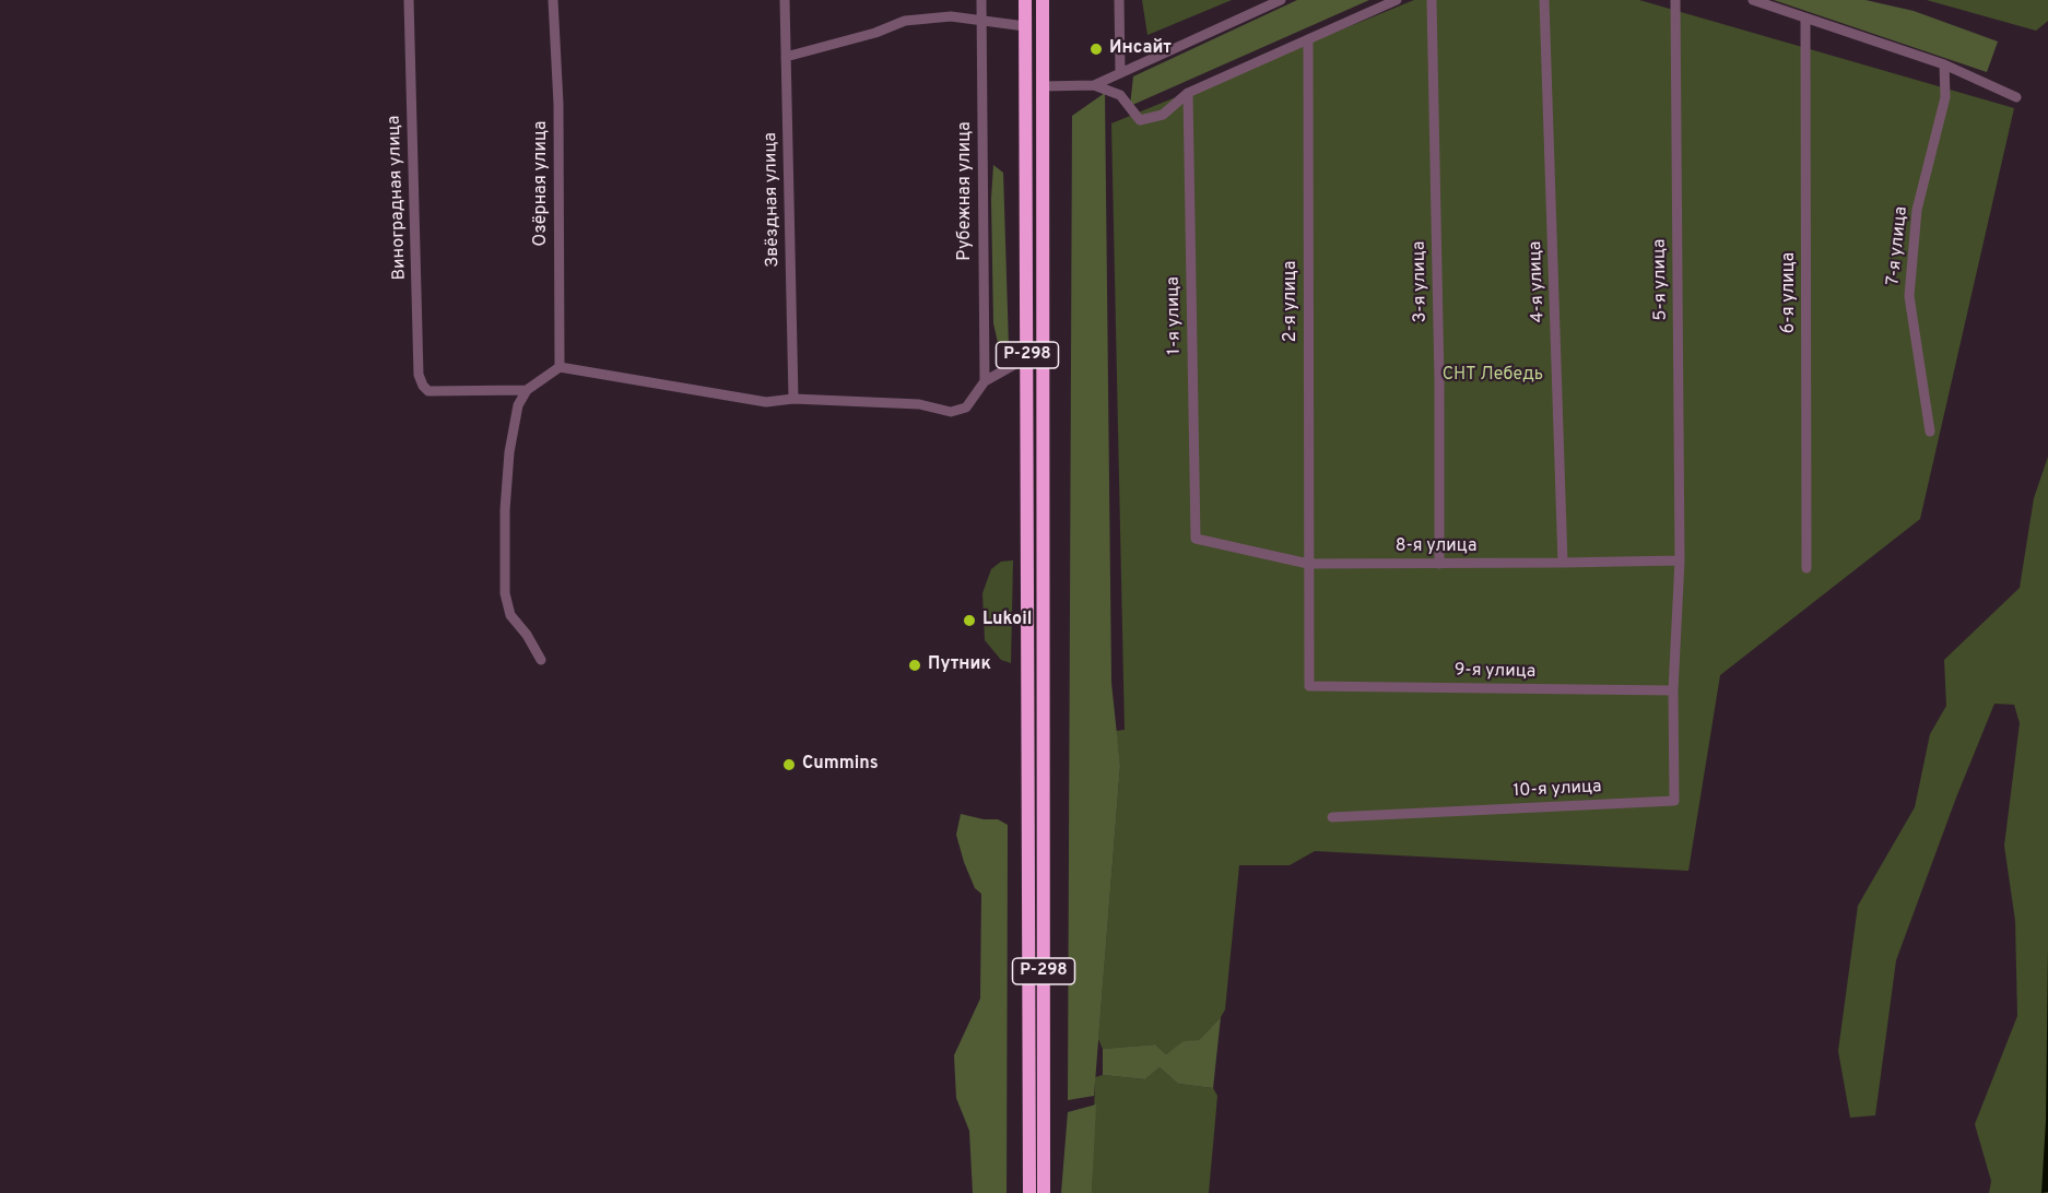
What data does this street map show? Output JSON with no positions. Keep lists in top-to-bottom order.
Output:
{
  "streets": {
    "highway": ["Р-298"],
    "street": [
      "Озёрная улица",
      "Рубежная улица",
      "Виноградная улица",
      "Звёздная улица",
      "7-я улица",
      "5-я улица",
      "3-я улица",
      "4-я улица",
      "6-я улица",
      "2-я улица",
      "1-я улица",
      "8-я улица",
      "9-я улица",
      "10-я улица"
    ]
  },
  "crossings": [
    ["5-я улица", "8-я улица"],
    ["3-я улица", "8-я улица"],
    ["4-я улица", "8-я улица"],
    ["2-я улица", "8-я улица"],
    ["2-я улица", "9-я улица"],
    ["1-я улица", "8-я улица"],
    ["8-я улица", "9-я улица"],
    ["9-я улица", "10-я улица"]
  ],
  "parks": ["СНТ Лебедь"],
  "places": [
    "Инсайт",
    "Lukoil",
    "Путник",
    "Cummins"
  ]
}
